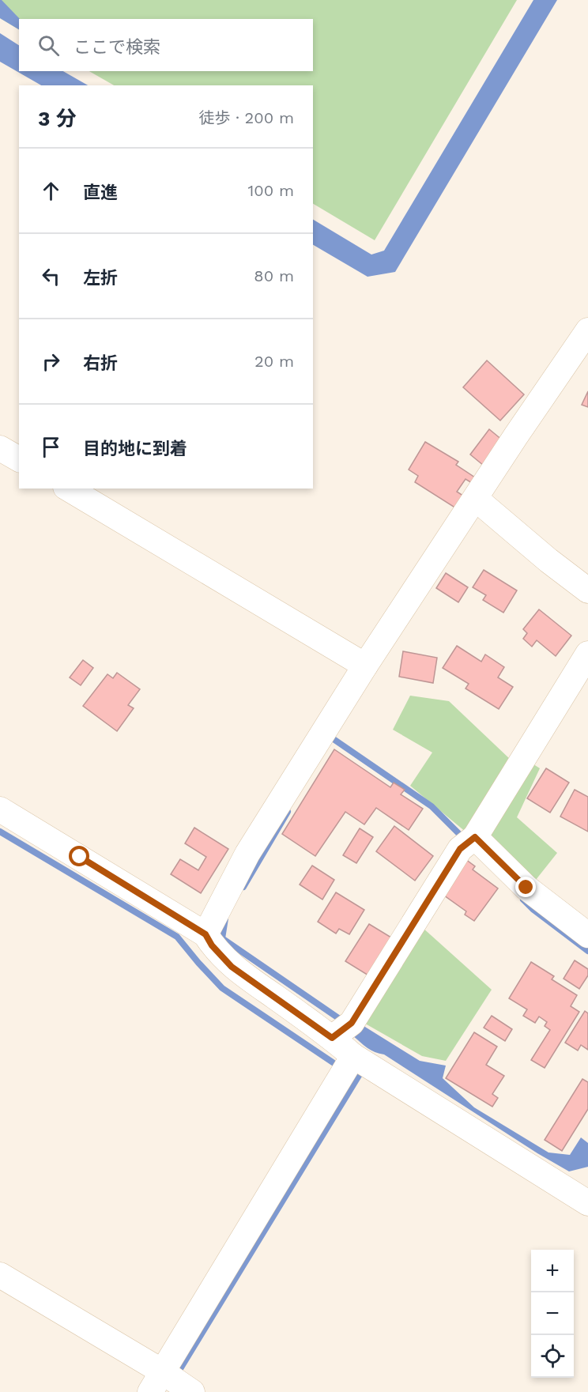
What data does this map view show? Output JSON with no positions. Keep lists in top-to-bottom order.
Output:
{
  "page": {
    "search": "ここで検索",
    "heading": ["3 分", "徒歩 · 200 m"],
    "list": [
      ["直進", "100 m"],
      ["左折", "80 m"],
      ["右折", "20 m"],
      "目的地に到着"
    ],
    "map_buttons": ["+", "−"]
  }
}
